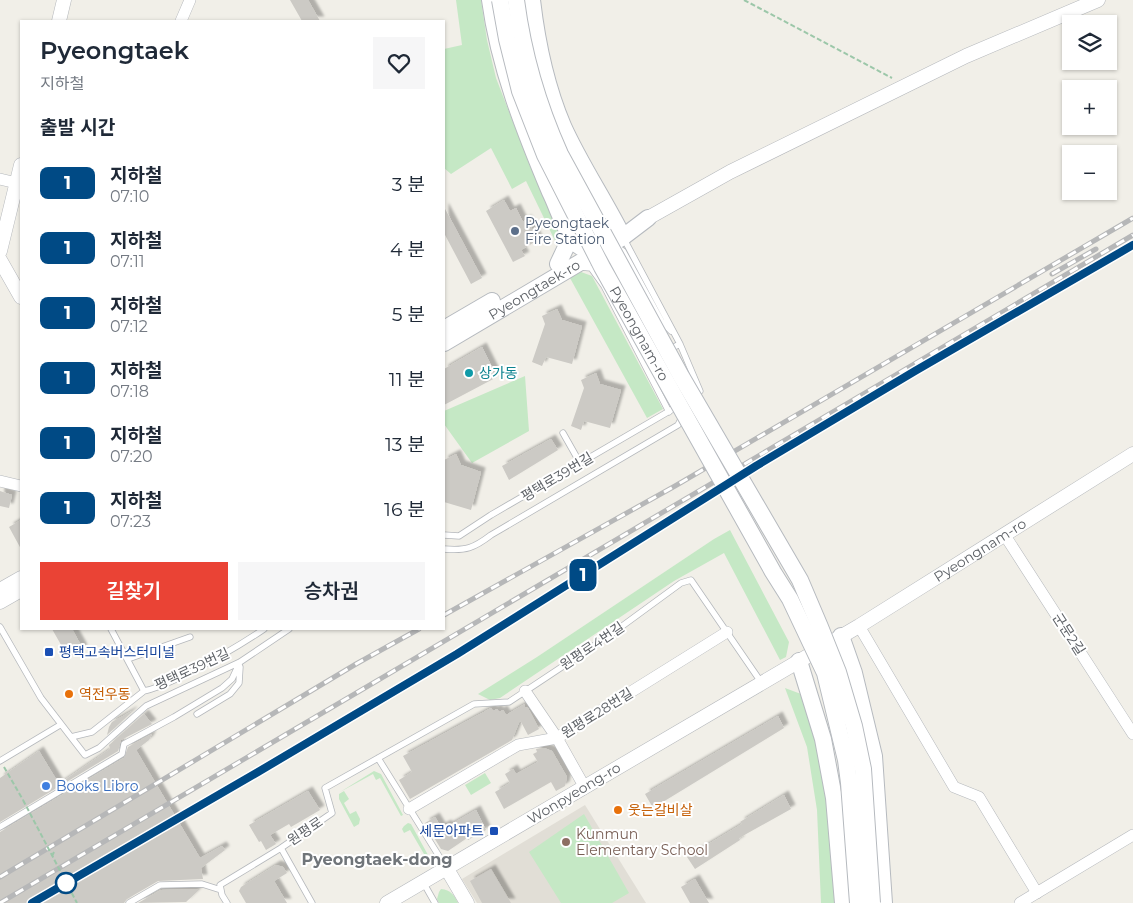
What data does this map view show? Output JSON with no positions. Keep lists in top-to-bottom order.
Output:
{
  "streets": {
    "main road": ["Pyeongtaek-ro", "Pyeongnam-ro"],
    "street": ["군문2길", "원평로28번길", "Wonpyeong-ro"],
    "lane": ["평택로39번길", "원평로4번길", "원평로"]
  },
  "crossings": [
    ["Pyeongnam-ro", "군문2길"],
    ["Pyeongnam-ro", "원평로4번길"],
    ["Pyeongnam-ro", "Wonpyeong-ro"],
    ["원평로4번길", "원평로28번길"],
    ["원평로4번길", "Wonpyeong-ro"],
    ["원평로4번길", "원평로"]
  ],
  "districts": ["Pyeongtaek-dong"],
  "places": {
    "other": [
      "Pyeongtaek Fire Station",
      "상가동",
      "역전우동",
      "Books Libro",
      "웃는갈비살",
      "Kunmun Elementary School"
    ],
    "transit": ["평택고속버스터미널", "세문아파트"]
  },
  "lines": ["metro line 1"],
  "page": {
    "on_map": "1",
    "map_buttons": ["+", "−"],
    "heading": [
      ["Pyeongtaek", "지하철"],
      "출발 시간"
    ],
    "list": [
      {
        "mark": "1",
        "name": "지하철",
        "note": "07:10",
        "value": "3 분"
      },
      {
        "mark": "1",
        "name": "지하철",
        "note": "07:11",
        "value": "4 분"
      },
      {
        "mark": "1",
        "name": "지하철",
        "note": "07:12",
        "value": "5 분"
      },
      {
        "mark": "1",
        "name": "지하철",
        "note": "07:18",
        "value": "11 분"
      },
      {
        "mark": "1",
        "name": "지하철",
        "note": "07:20",
        "value": "13 분"
      },
      {
        "mark": "1",
        "name": "지하철",
        "note": "07:23",
        "value": "16 분"
      }
    ],
    "buttons": ["길찾기", "승차권"]
  }
}
